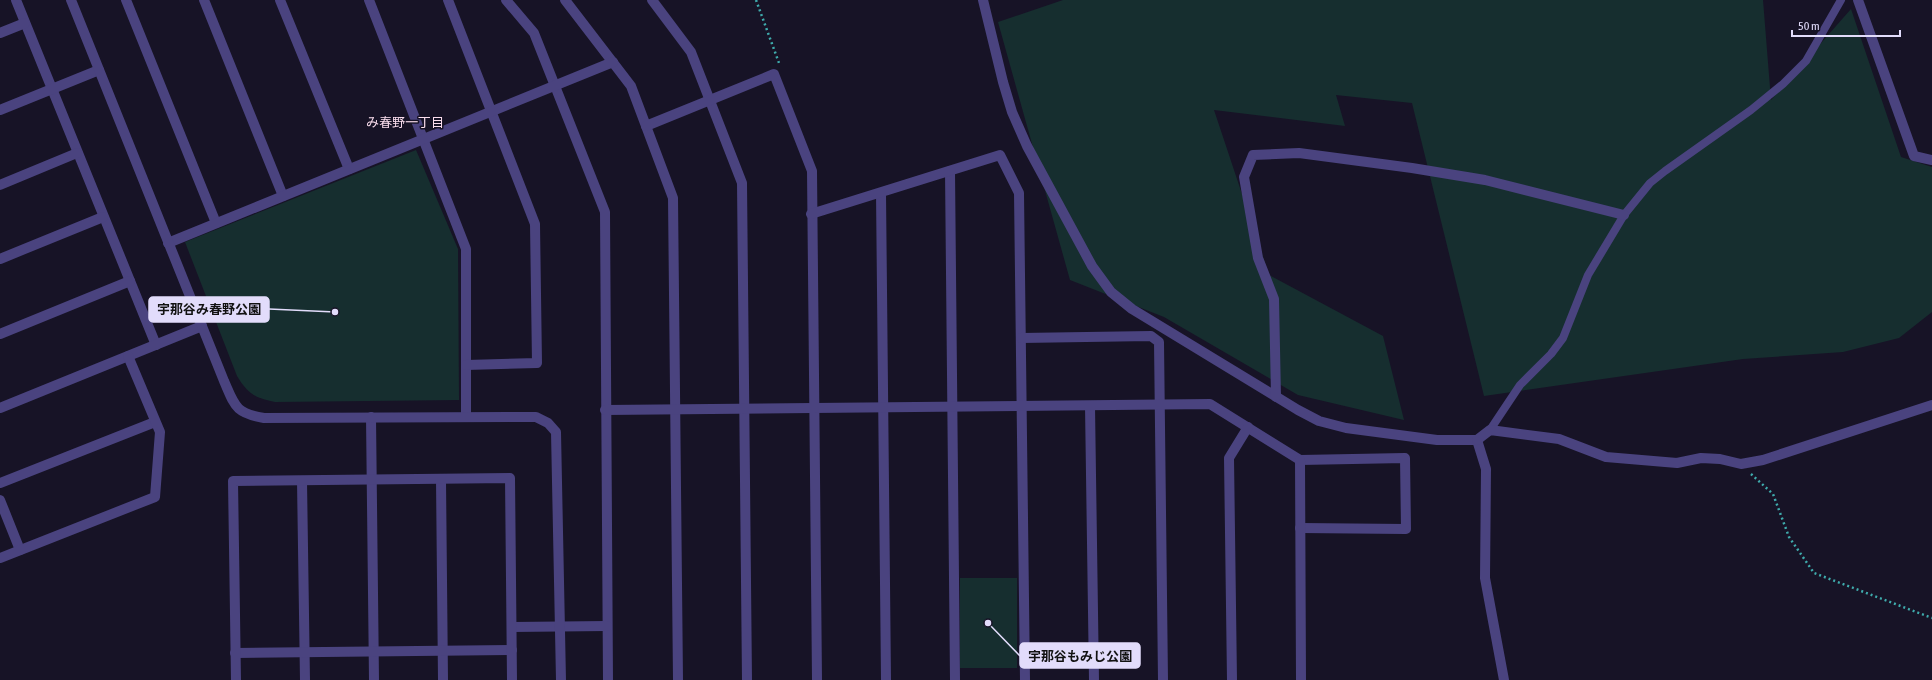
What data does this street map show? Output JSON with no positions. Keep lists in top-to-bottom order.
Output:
{
  "districts": ["み春野一丁目"],
  "places": ["宇那谷み春野公園", "宇那谷もみじ公園"],
  "scale_bar": "50 m"
}
